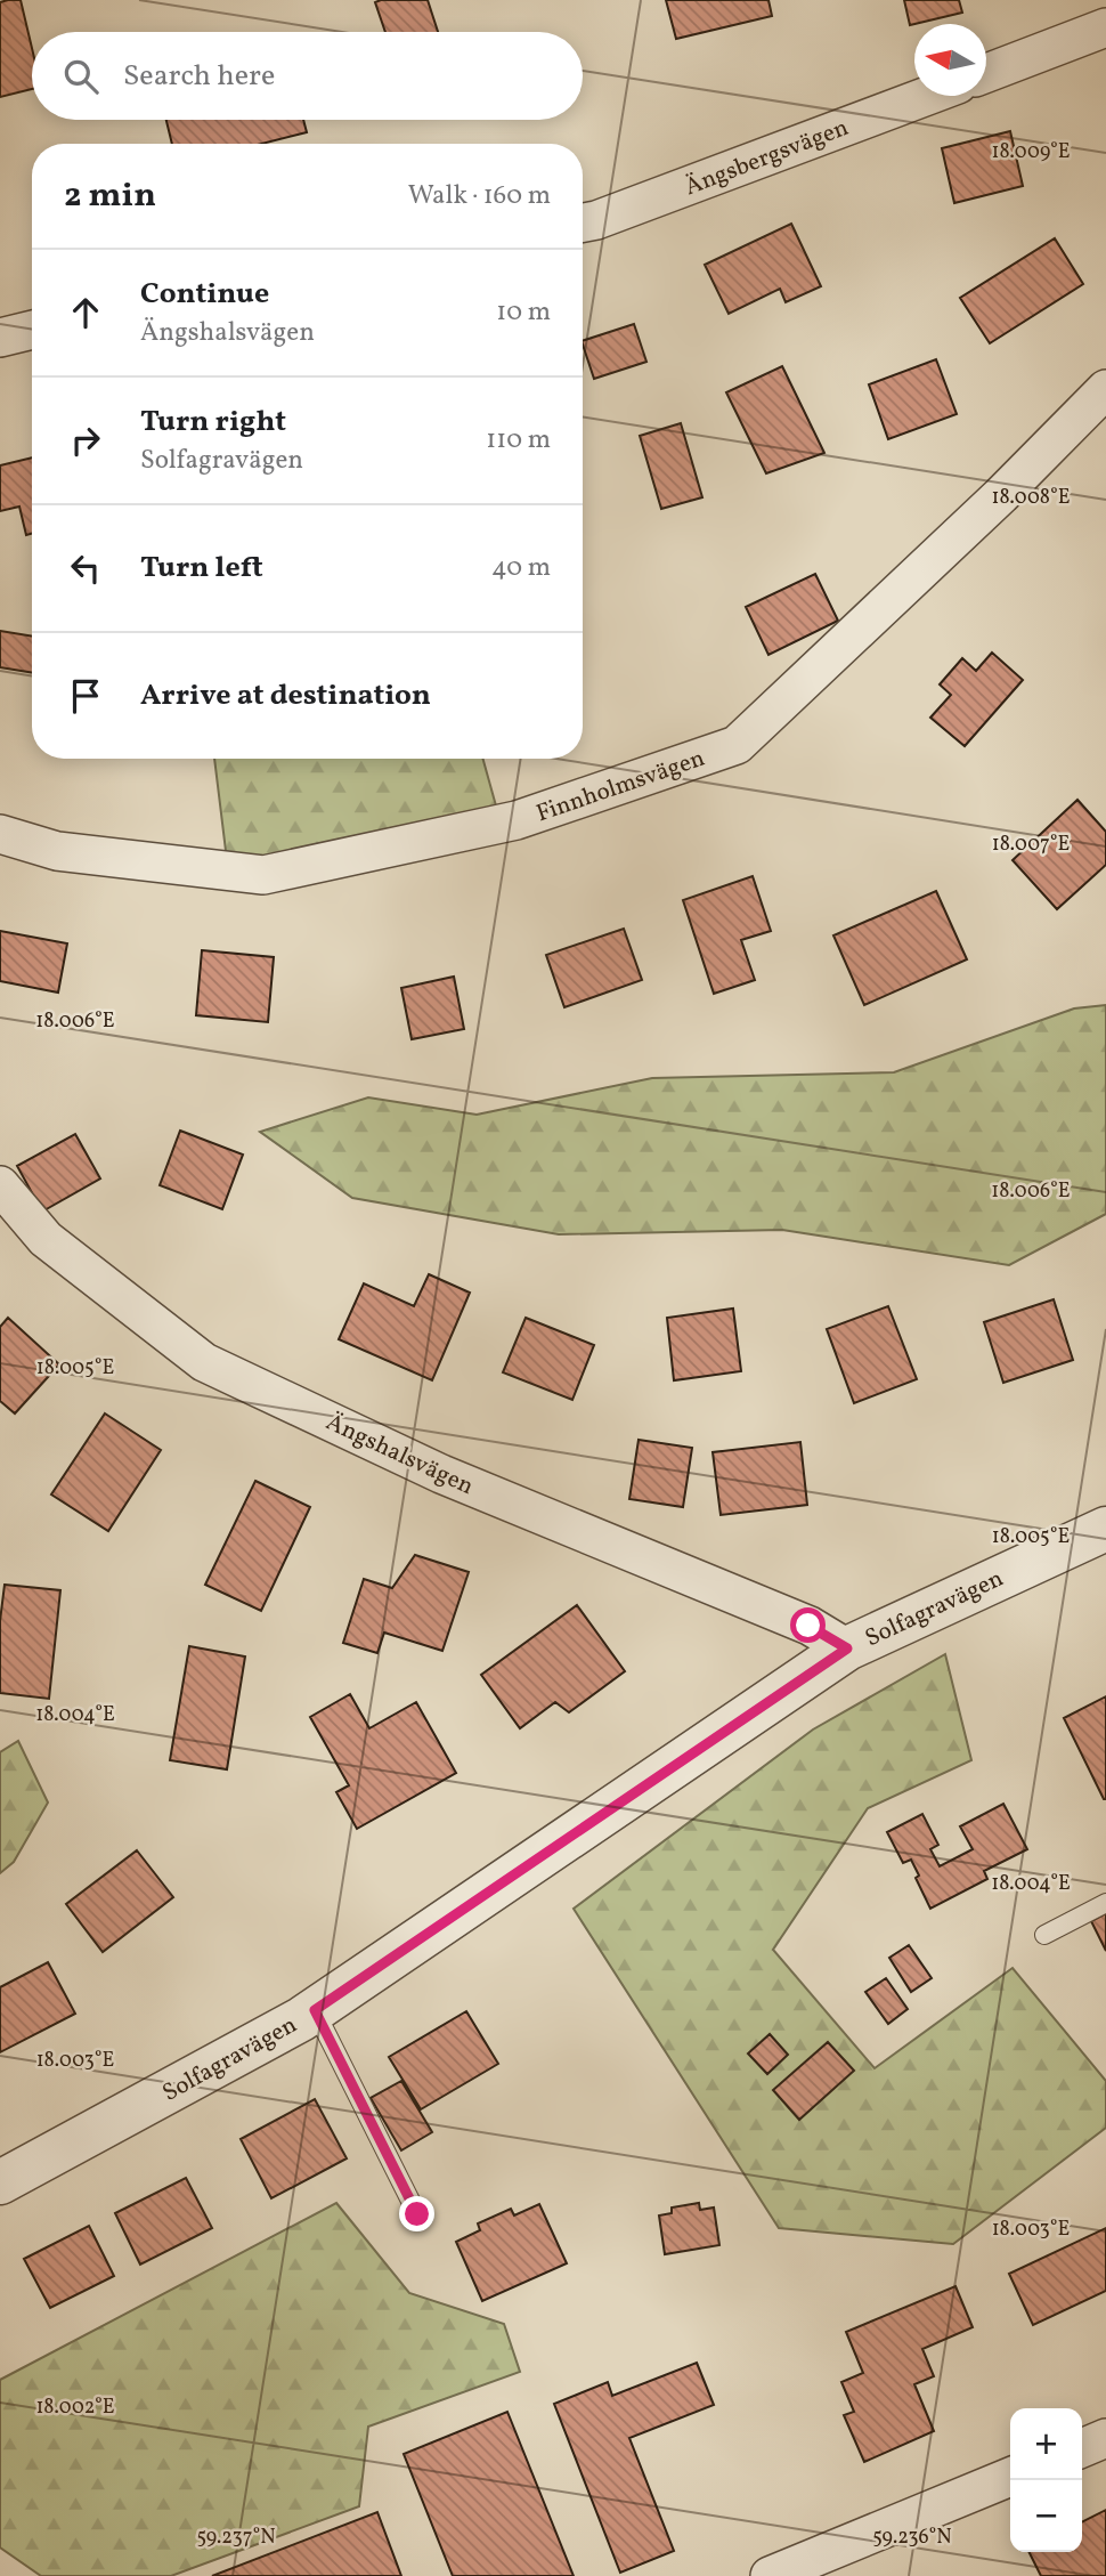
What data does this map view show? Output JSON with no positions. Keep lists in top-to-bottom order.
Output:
{
  "streets": {
    "street": [
      "Ängsbergsvägen",
      "Finnholmsvägen",
      "Ängshalsvägen",
      "Solfagravägen"
    ]
  },
  "crossings": [
    ["Ängshalsvägen", "Solfagravägen"]
  ],
  "north": "left",
  "page": {
    "search": "Search here",
    "heading": ["2 min", "Walk · 160 m"],
    "list": [
      ["Continue", "Ängshalsvägen", "10 m"],
      ["Turn right", "Solfagravägen", "110 m"],
      ["Turn left", "40 m"],
      "Arrive at destination"
    ],
    "map_buttons": ["+", "−"]
  },
  "coordinates": [
    "18.009°E",
    "18.008°E",
    "18.007°E",
    "18.006°E",
    "18.005°E",
    "18.004°E",
    "18.003°E",
    "18.002°E",
    "59.237°N",
    "59.236°N"
  ]
}
